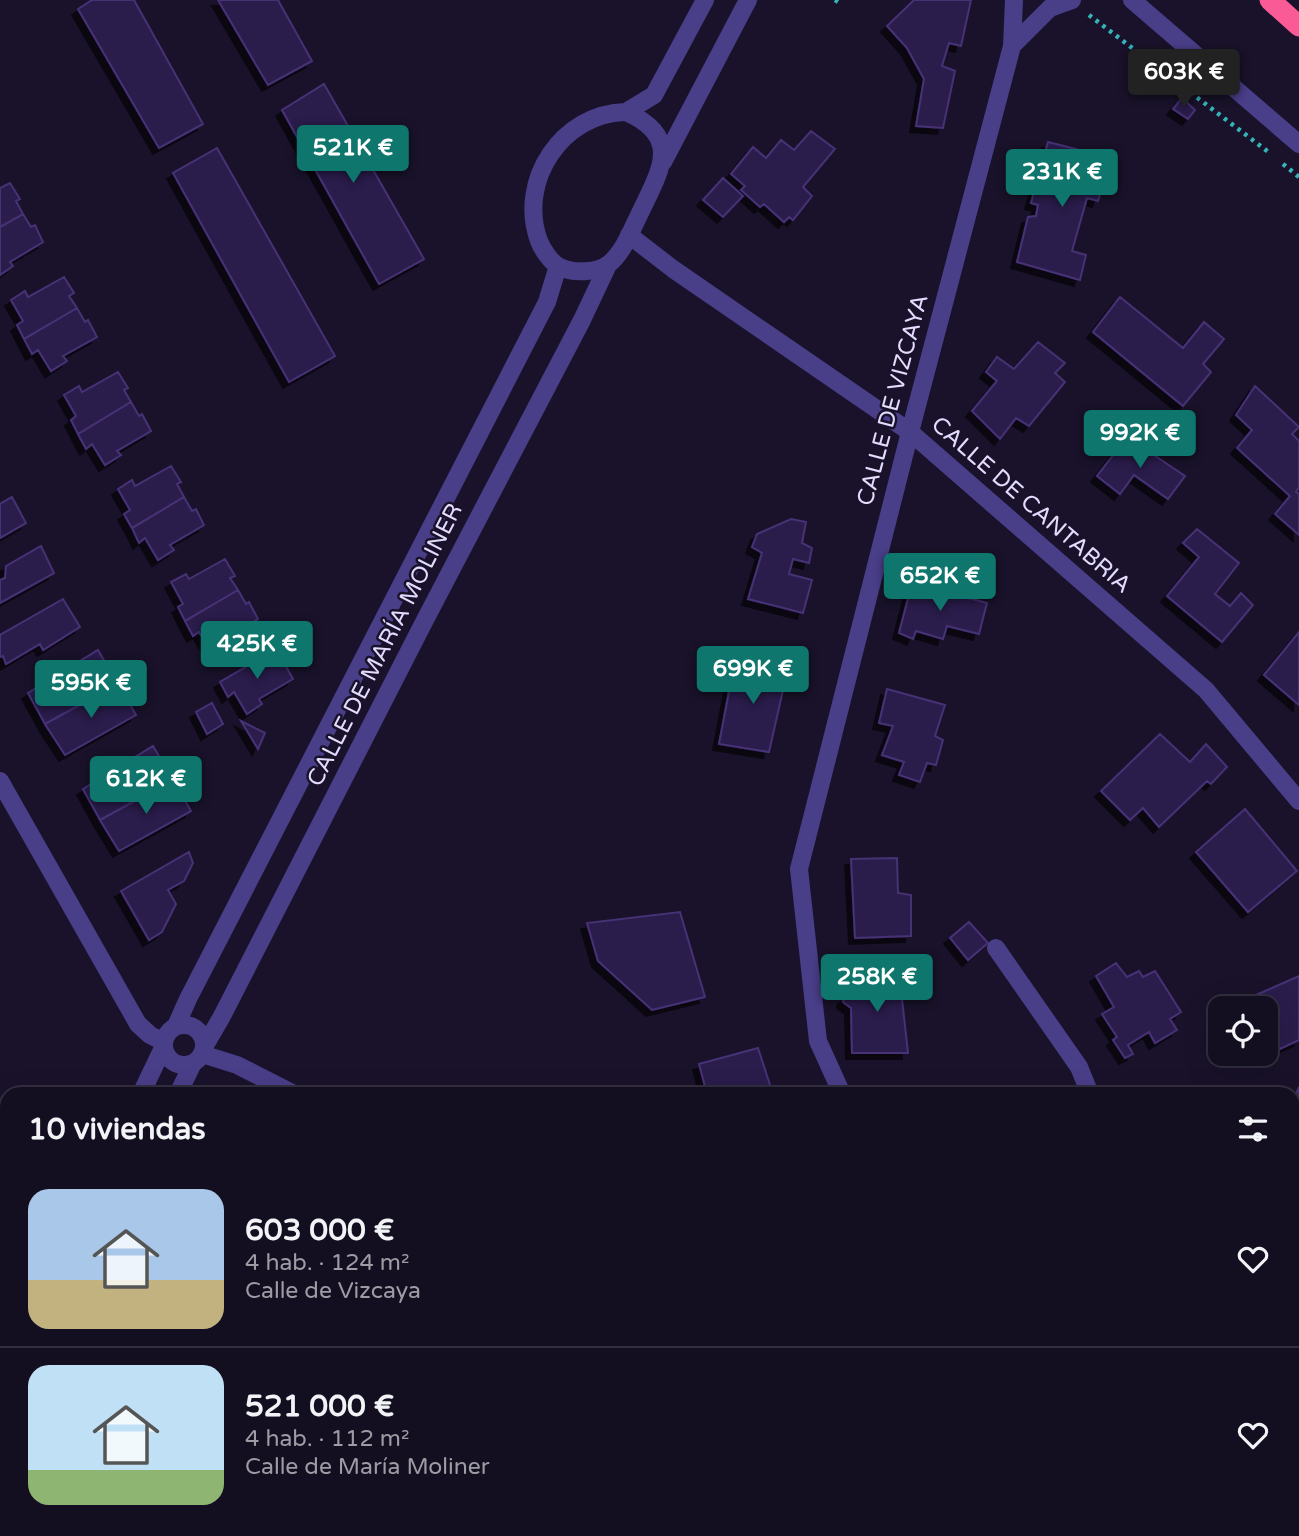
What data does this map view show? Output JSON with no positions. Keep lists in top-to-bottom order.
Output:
{
  "streets": {
    "street": ["CALLE DE VIZCAYA", "CALLE DE CANTABRIA", "CALLE DE MARÍA MOLINER"]
  },
  "crossings": [
    ["CALLE DE VIZCAYA", "CALLE DE CANTABRIA"],
    ["CALLE DE CANTABRIA", "CALLE DE MARÍA MOLINER"]
  ],
  "page": {
    "price": [
      "603K €",
      "521K €",
      "231K €",
      "992K €",
      "652K €",
      "425K €",
      "699K €",
      "595K €",
      "612K €",
      "258K €"
    ],
    "heading": "10 viviendas",
    "list": [
      {
        "name": "603 000 €",
        "note": "4 hab. · 124 m² · Calle de Vizcaya"
      },
      {
        "name": "521 000 €",
        "note": "4 hab. · 112 m² · Calle de María Moliner"
      }
    ]
  }
}
